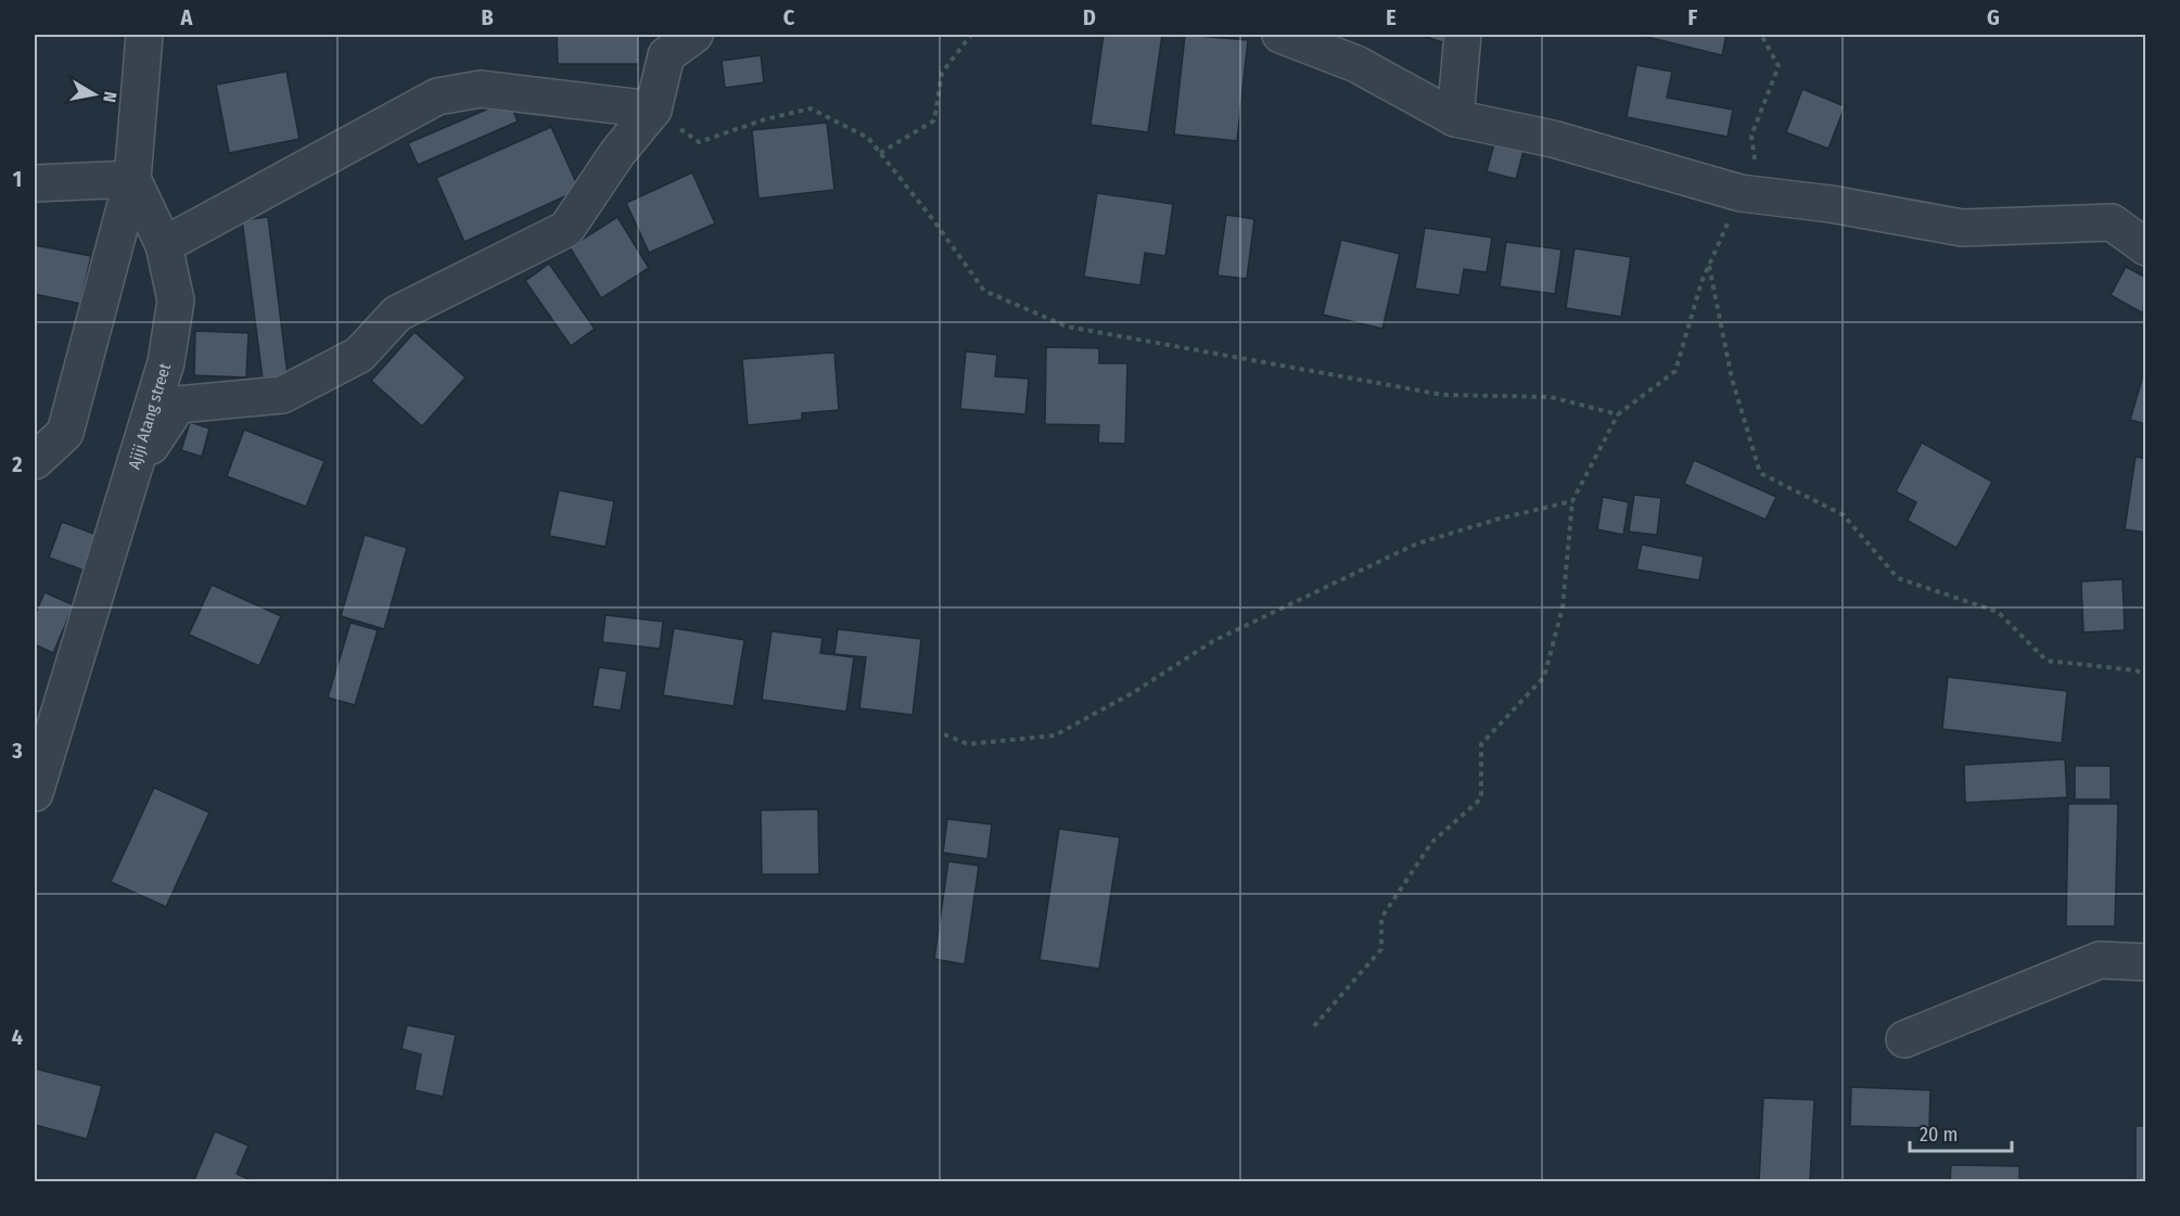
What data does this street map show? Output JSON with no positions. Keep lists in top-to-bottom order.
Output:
{
  "streets": {
    "street": ["Ajiji Atang street"]
  },
  "scale_bar": "20 m",
  "north": "right",
  "grid": {
    "columns": [
      "A",
      "B",
      "C",
      "D",
      "E",
      "F",
      "G"
    ],
    "rows": [
      "1",
      "2",
      "3",
      "4"
    ]
  }
}
